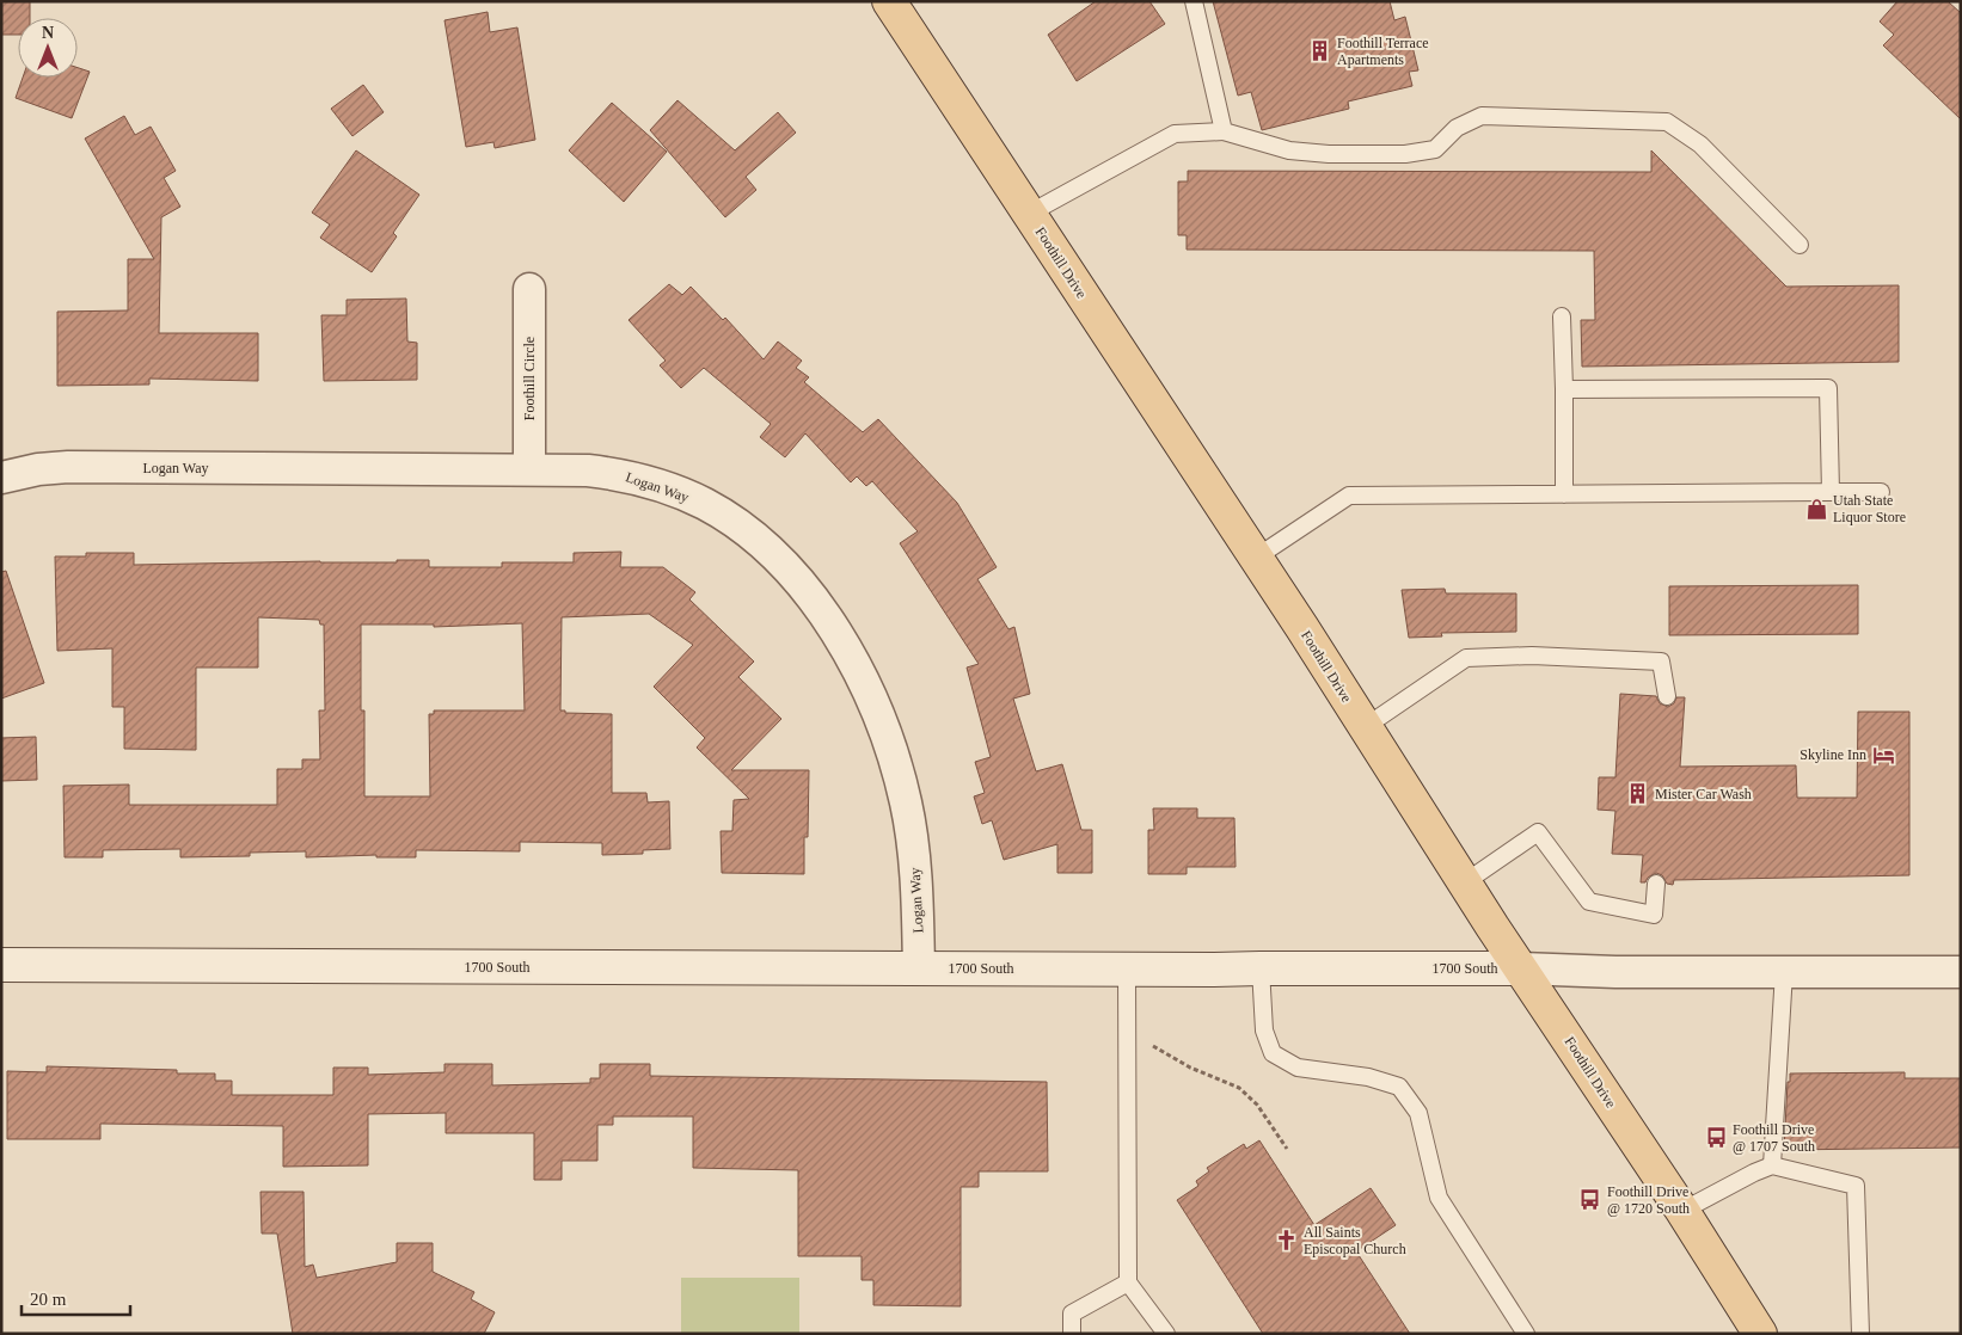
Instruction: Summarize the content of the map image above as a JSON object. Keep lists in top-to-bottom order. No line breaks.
{"streets":{"main road":["Foothill Drive"],"street":["Foothill Circle","Logan Way","1700 South"]},"crossings":[["Foothill Drive","1700 South"],["Foothill Circle","Logan Way"],["Logan Way","1700 South"]],"places":{"building":["Foothill Terrace Apartments","Mister Car Wash"],"shop":["Utah State Liquor Store"],"hotel":["Skyline Inn"],"bus stop":["Foothill Drive @ 1707 South","Foothill Drive @ 1720 South"],"church":["All Saints Episcopal Church"]},"scale_bar":"20 m","north":"top"}
